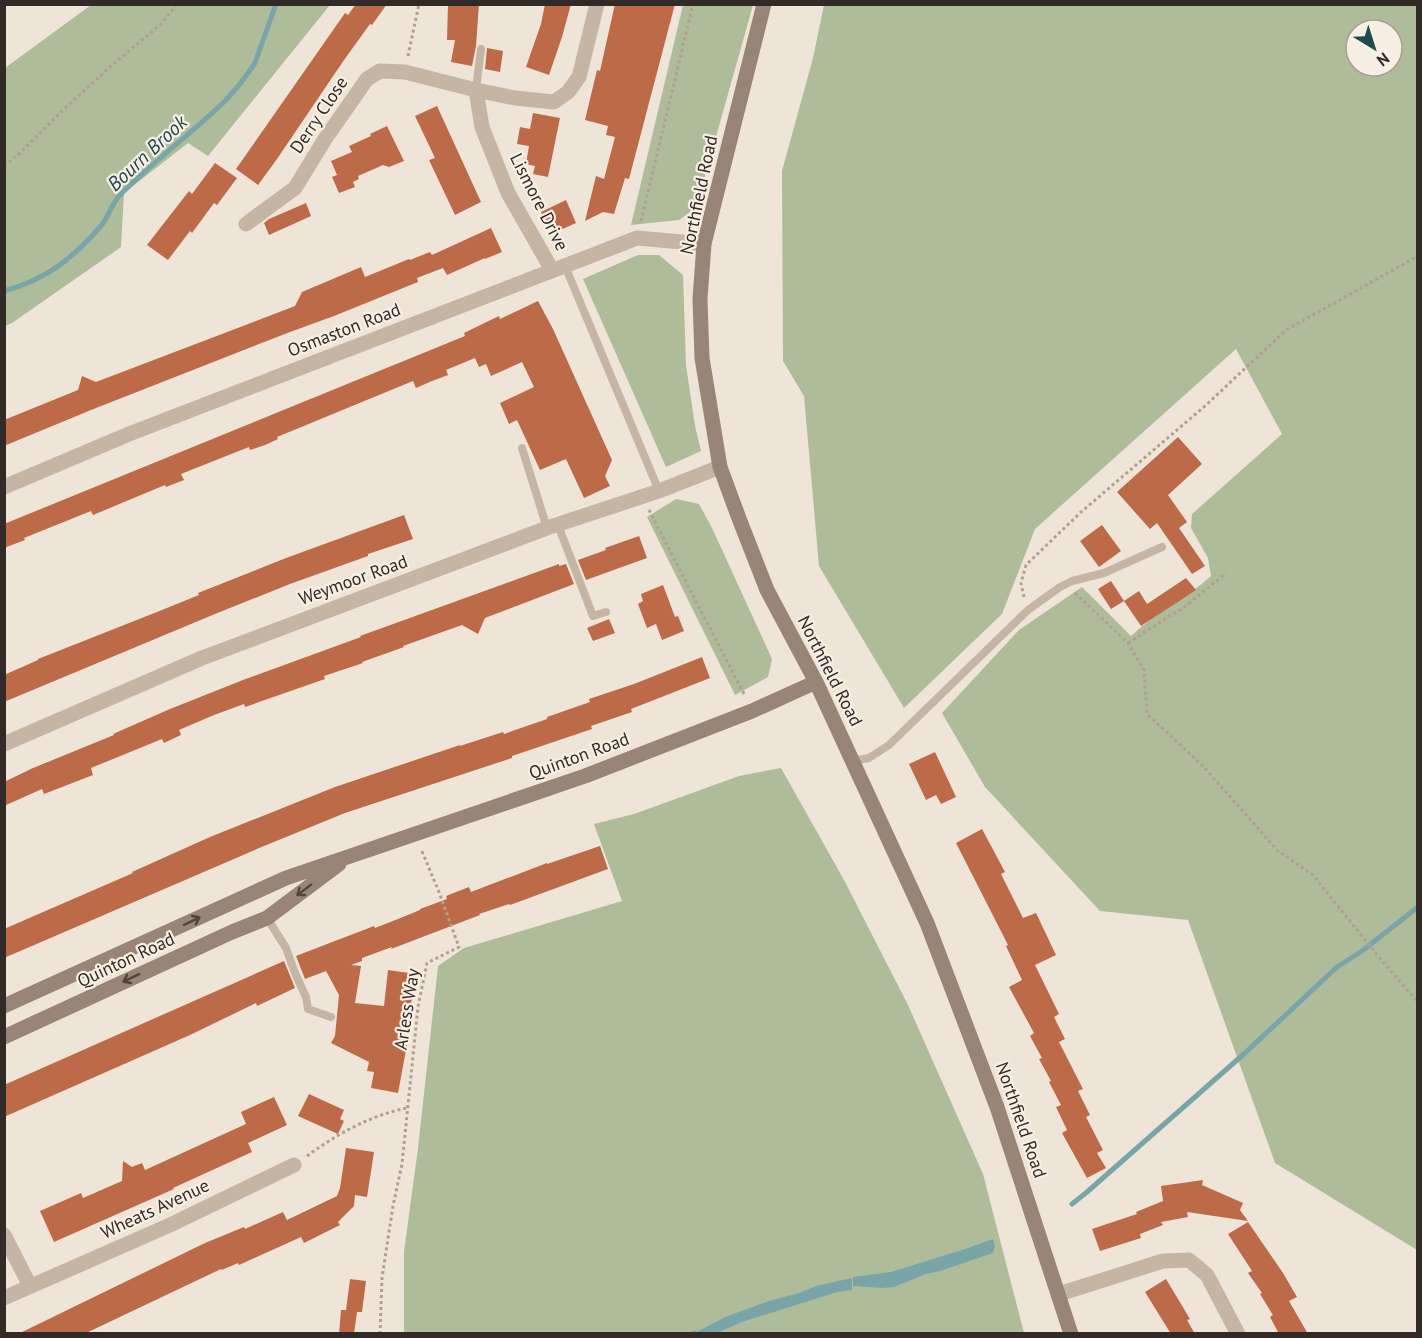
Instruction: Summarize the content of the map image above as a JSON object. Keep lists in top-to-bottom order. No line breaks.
{"streets":{"street":["Derry Close","Northfield Road","Lismore Drive","Osmaston Road","Weymoor Road","Quinton Road","Wheats Avenue"],"path":["Arless Way"]},"crossings":[["Derry Close","Lismore Drive"],["Northfield Road","Osmaston Road"],["Northfield Road","Weymoor Road"],["Northfield Road","Quinton Road"],["Lismore Drive","Osmaston Road"],["Quinton Road","Arless Way"]],"water":["Bourn Brook"],"north":"bottom right"}
